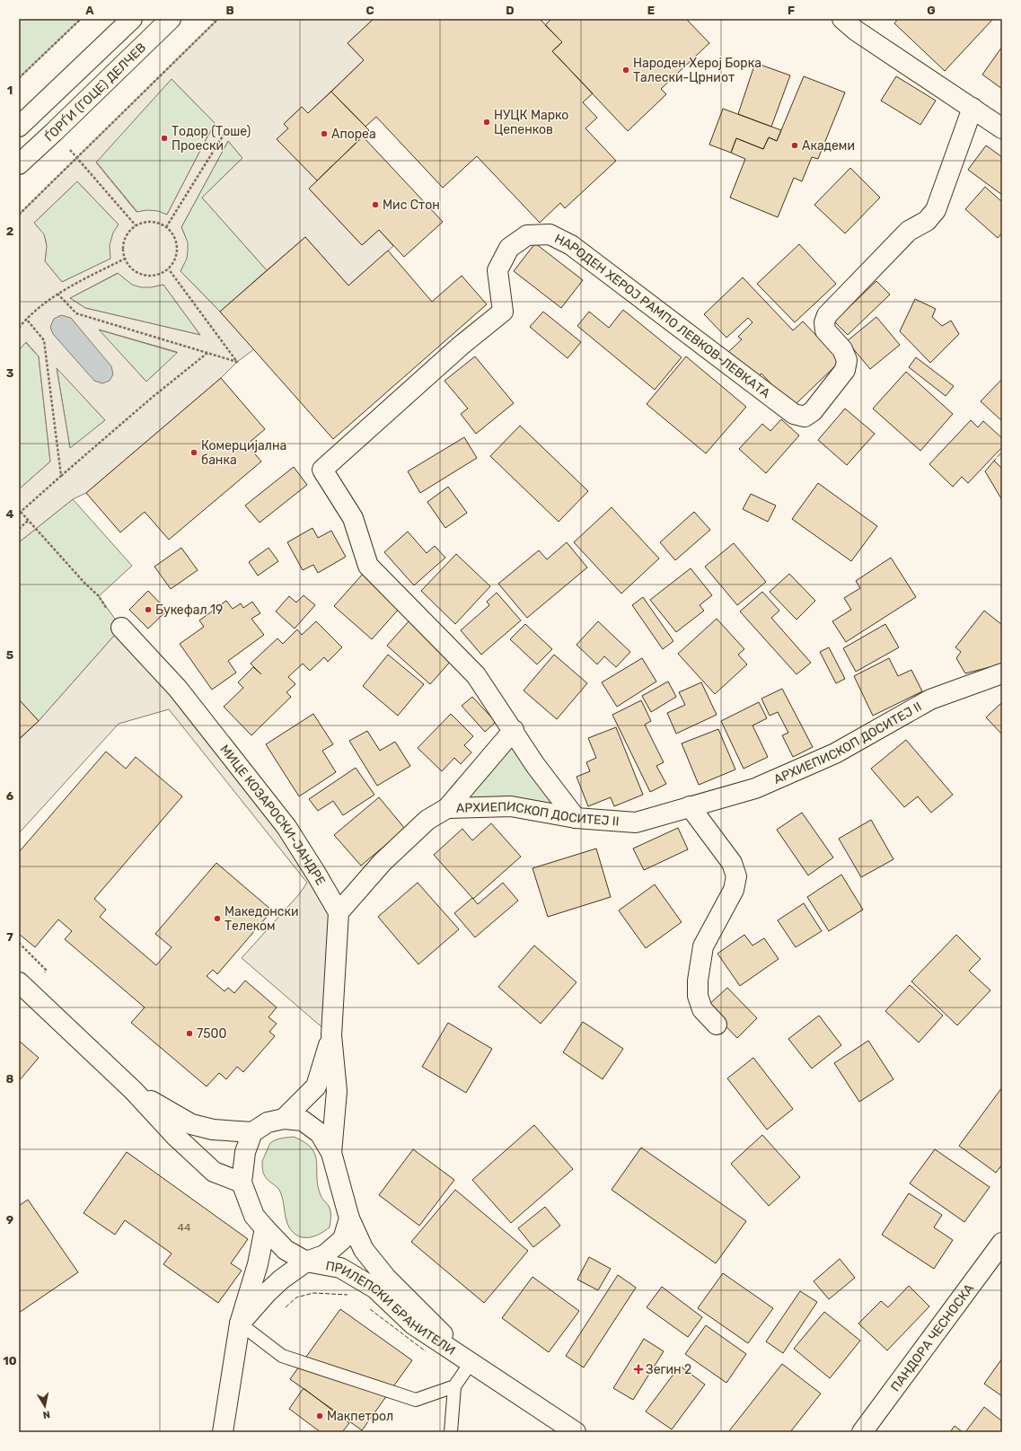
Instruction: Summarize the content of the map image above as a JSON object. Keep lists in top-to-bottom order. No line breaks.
{"streets":{"street":["ЃОРЃИ (ГОЦЕ) ДЕЛЧЕВ","НАРОДЕН ХЕРОЈ РАМПО ЛЕВКОВ-ЛЕВКАТА","АРХИЕПИСКОП ДОСИТЕЈ II","МИЦЕ КОЗАРОСКИ-ЈАНДРЕ","ПРИЛЕПСКИ БРАНИТЕЛИ","ПАНДОРА ЧЕСНОСКА"]},"crossings":[["НАРОДЕН ХЕРОЈ РАМПО ЛЕВКОВ-ЛЕВКАТА","АРХИЕПИСКОП ДОСИТЕЈ II"],["АРХИЕПИСКОП ДОСИТЕЈ II","МИЦЕ КОЗАРОСКИ-ЈАНДРЕ"]],"places":{"other":["Народен Херој Борка Талески-Црниот","НУЦК Марко Цепенков","Апореа","Тодор (Тоше) Проески","Академи","Мис Стон","Комерцијална банка","Букефал 19","Македонски Телеком","7500","Макпетрол"],"health":["Зегин 2"]},"house_numbers":["44"],"north":"bottom","grid":{"columns":["A","B","C","D","E","F","G"],"rows":["1","2","3","4","5","6","7","8","9","10"]}}
